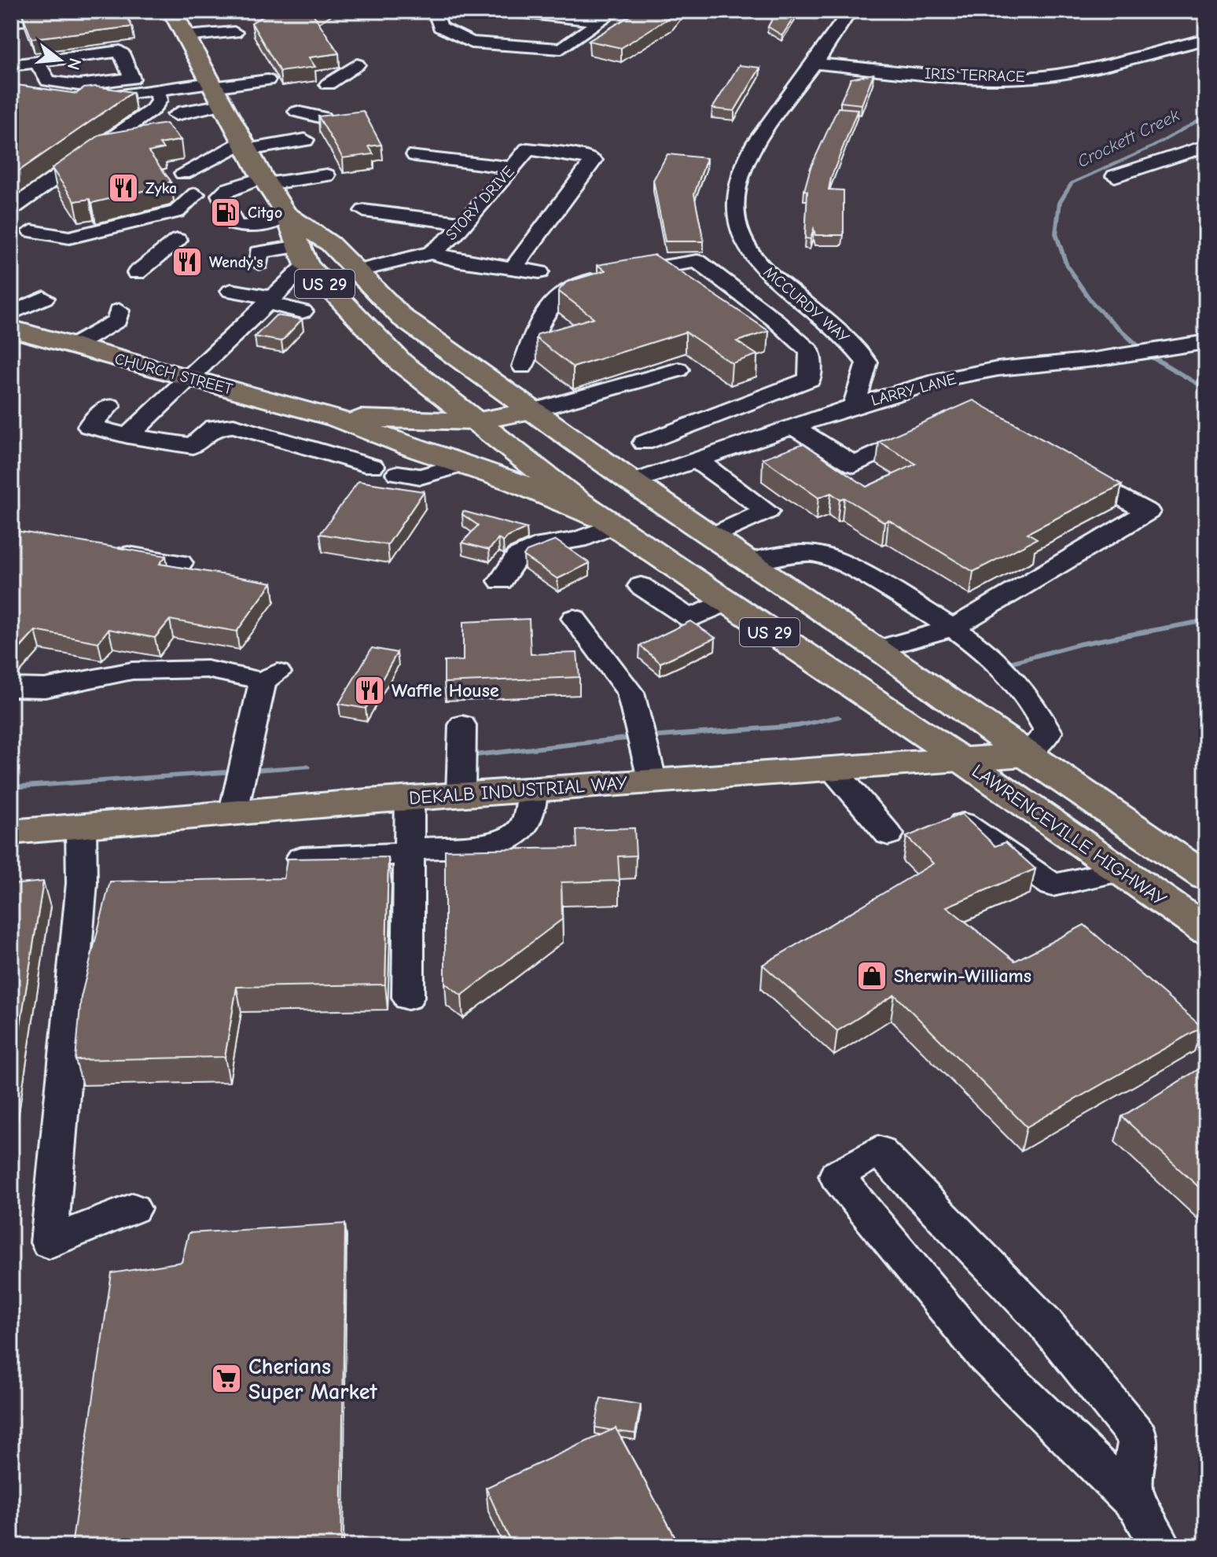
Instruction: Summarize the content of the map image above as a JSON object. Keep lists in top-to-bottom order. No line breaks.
{"streets":{"main road":["US 29","CHURCH STREET","DEKALB INDUSTRIAL WAY","LAWRENCEVILLE HIGHWAY"],"street":["IRIS TERRACE","STORY DRIVE","MCCURDY WAY","LARRY LANE"]},"crossings":[["IRIS TERRACE","MCCURDY WAY"],["STORY DRIVE","US 29"],["US 29","CHURCH STREET"],["US 29","LARRY LANE"],["US 29","DEKALB INDUSTRIAL WAY"],["US 29","LAWRENCEVILLE HIGHWAY"],["MCCURDY WAY","LARRY LANE"],["DEKALB INDUSTRIAL WAY","LAWRENCEVILLE HIGHWAY"]],"water":["Crockett Creek"],"places":{"restaurant":["Zyka","Wendy's","Waffle House"],"fuel station":["Citgo"],"shop":["Sherwin-Williams"],"supermarket":["Cherians Super Market"]},"north":"right"}
